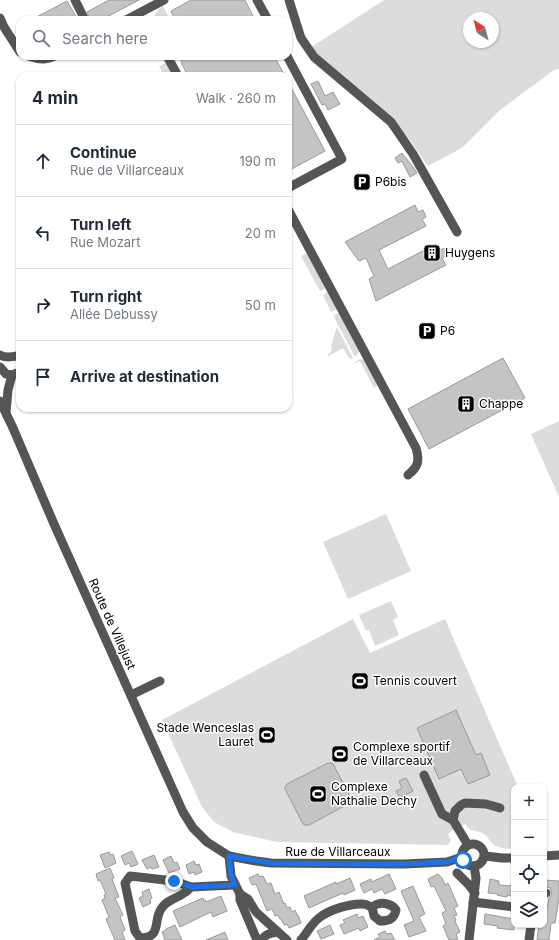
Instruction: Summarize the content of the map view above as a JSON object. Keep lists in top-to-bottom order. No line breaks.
{"streets":{"street":["Route de Villejust","Rue de Villarceaux"]},"crossings":[["Route de Villejust","Rue de Villarceaux"]],"places":{"parking":["P6bis","P6"],"building":["Huygens","Chappe"],"sports":["Tennis couvert","Stade Wenceslas Lauret","Complexe sportif de Villarceaux","Complexe Nathalie Dechy"]},"north":"top left","page":{"search":"Search here","heading":["4 min","Walk · 260 m"],"list":[["Continue","Rue de Villarceaux","190 m"],["Turn left","Rue Mozart","20 m"],["Turn right","Allée Debussy","50 m"],"Arrive at destination"],"map_buttons":["+","−"]}}
